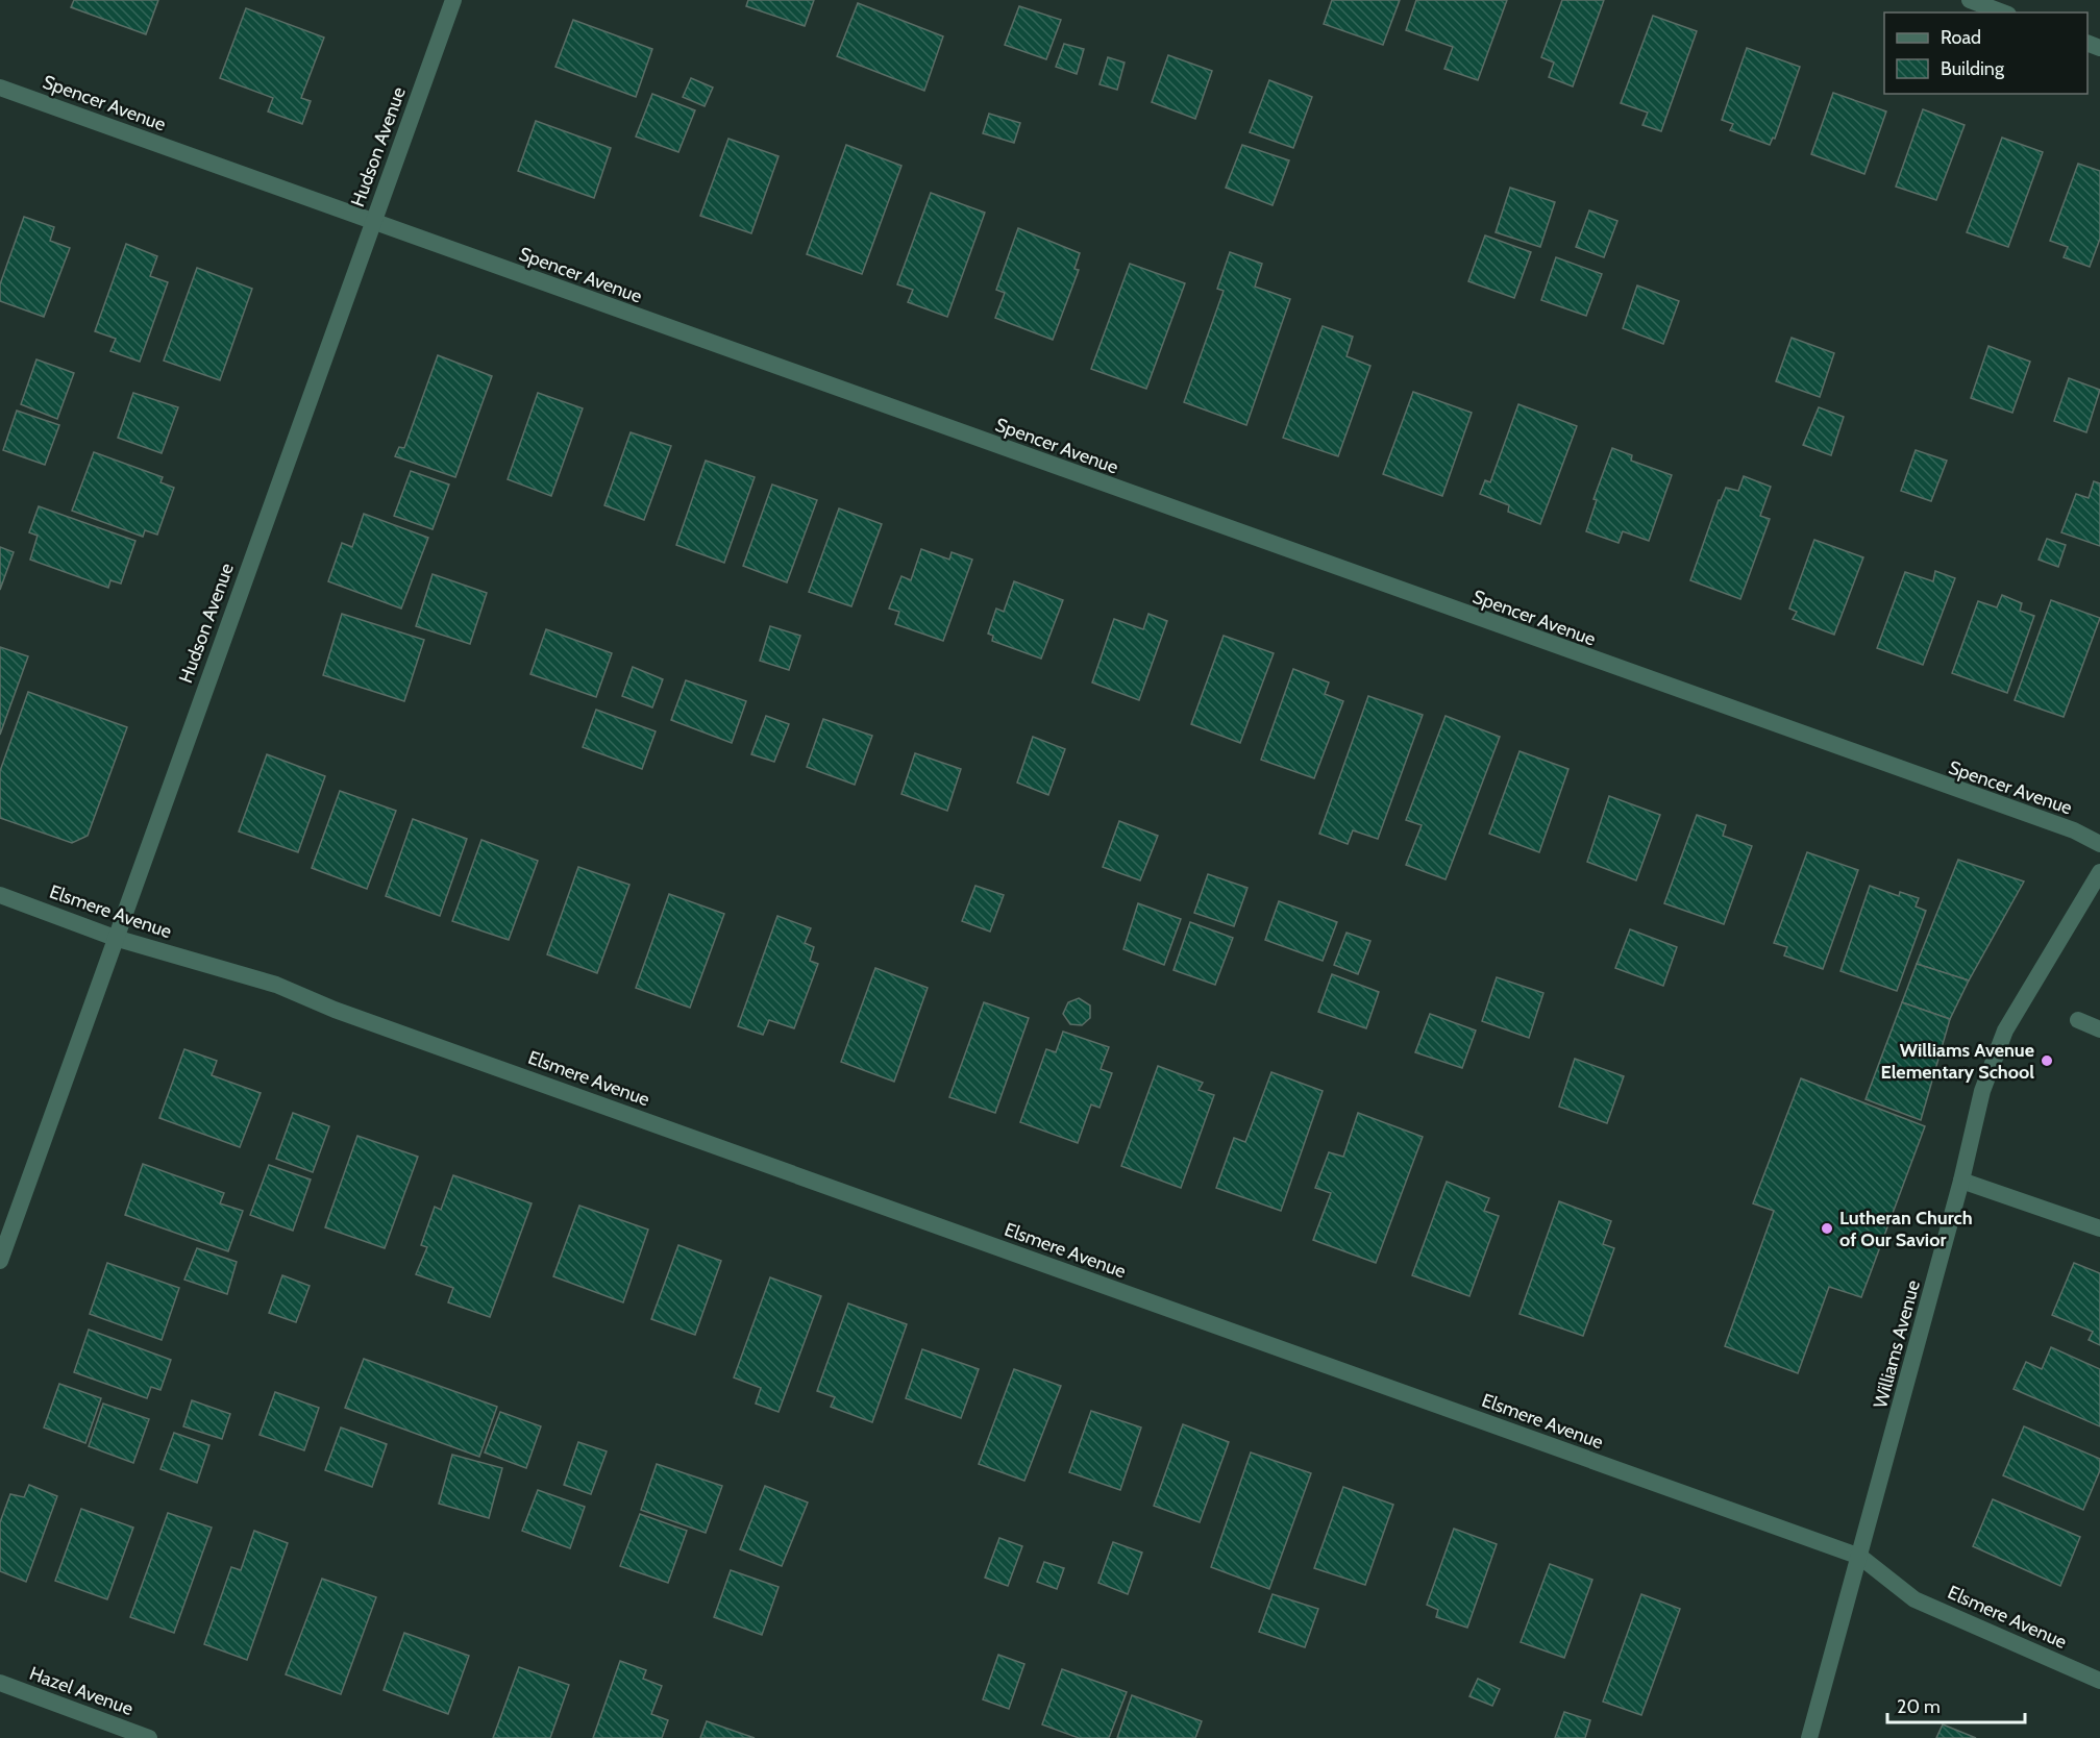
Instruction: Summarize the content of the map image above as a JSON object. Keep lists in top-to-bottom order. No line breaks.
{"streets":{"street":["Spencer Avenue","Hudson Avenue","Elsmere Avenue","Williams Avenue","Hazel Avenue"]},"crossings":[["Spencer Avenue","Hudson Avenue"],["Hudson Avenue","Elsmere Avenue"],["Elsmere Avenue","Williams Avenue"]],"places":["Williams Avenue Elementary School","Lutheran Church of Our Savior"],"legend":["Road","Building"],"scale_bar":"20 m"}
